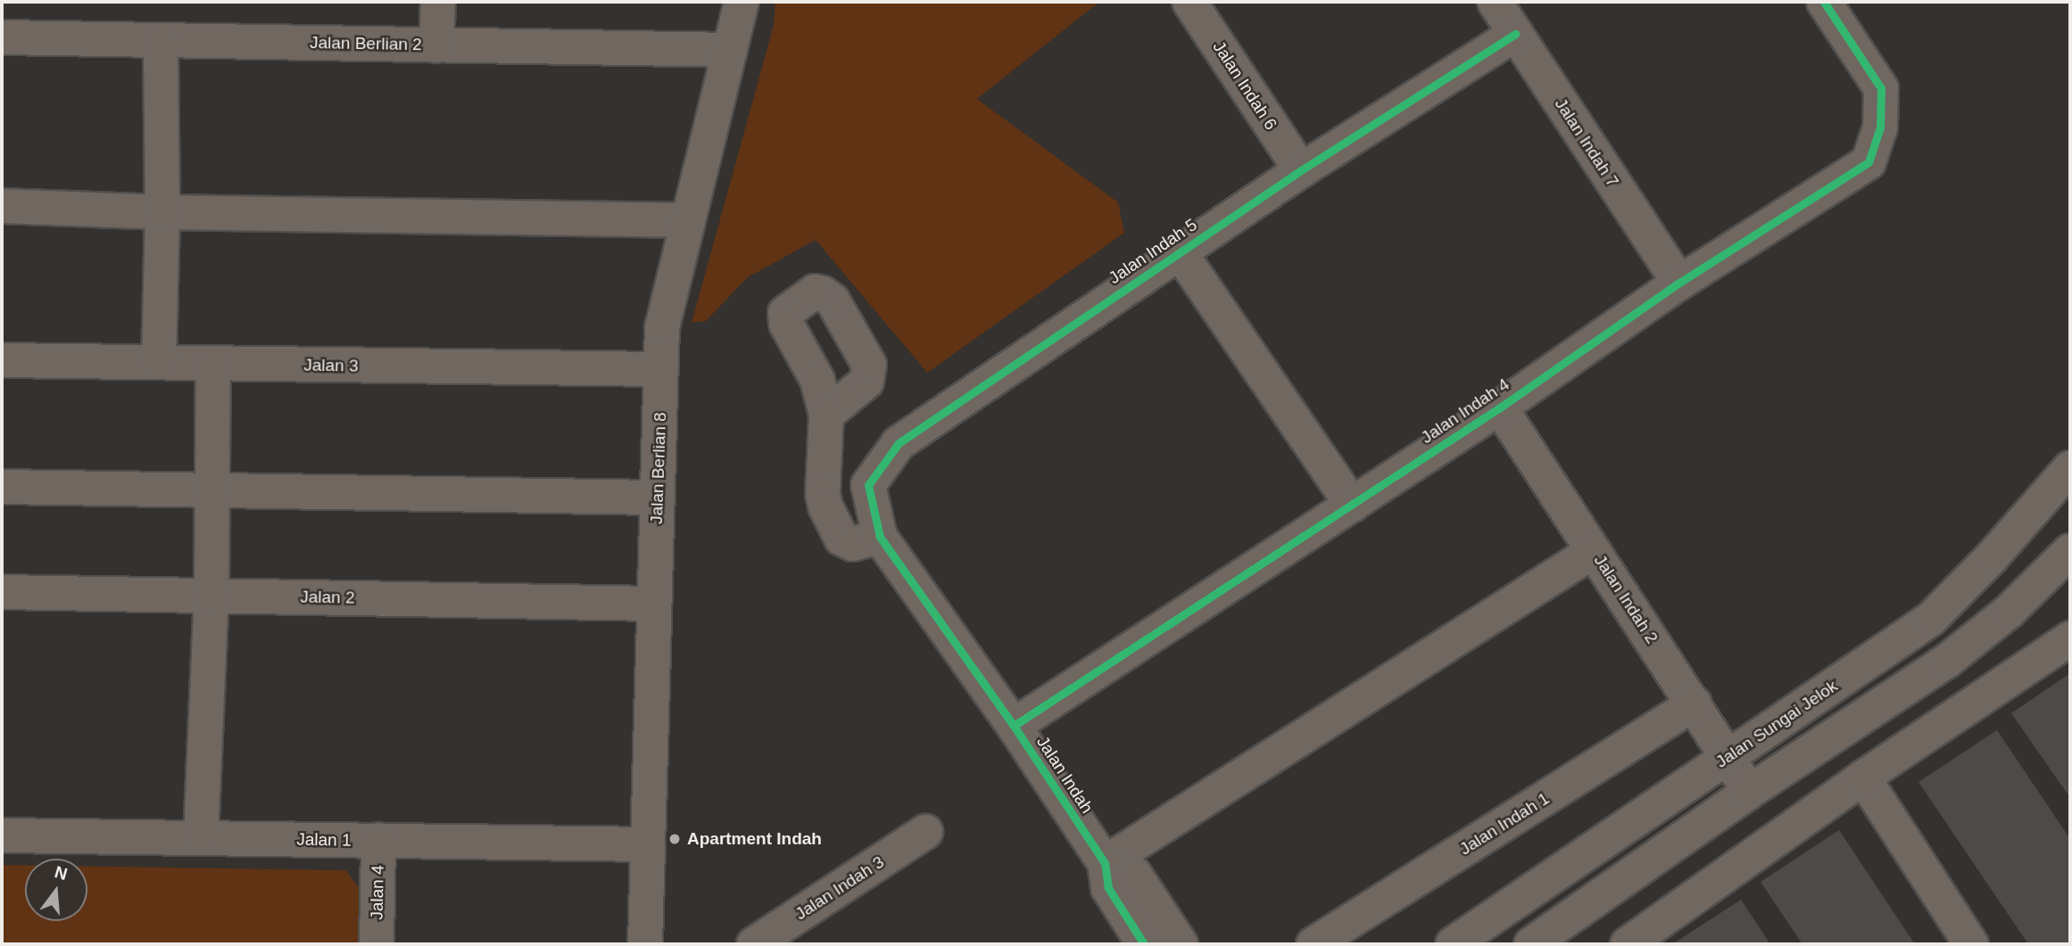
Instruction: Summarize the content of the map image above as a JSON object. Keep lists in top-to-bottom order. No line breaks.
{"streets":{"street":["Jalan Berlian 2","Jalan Indah 6","Jalan Indah 7","Jalan Indah 5","Jalan 3","Jalan Indah 4","Jalan Berlian 8","Jalan 2","Jalan Indah 2","Jalan Sungai Jelok","Jalan Indah","Jalan Indah 1","Jalan 1","Jalan Indah 3","Jalan 4"]},"crossings":[["Jalan Berlian 2","Jalan Berlian 8"],["Jalan Indah 6","Jalan Indah 5"],["Jalan Indah 7","Jalan Indah 5"],["Jalan Indah 7","Jalan Indah 4"],["Jalan Indah 5","Jalan Indah"],["Jalan 3","Jalan Berlian 8"],["Jalan Indah 4","Jalan Indah 2"],["Jalan Indah 4","Jalan Indah"],["Jalan Berlian 8","Jalan 2"],["Jalan Berlian 8","Jalan 1"],["Jalan Indah 2","Jalan Sungai Jelok"],["Jalan Indah 2","Jalan Indah 1"],["Jalan 1","Jalan 4"]],"places":["Apartment Indah"],"north":"top"}
